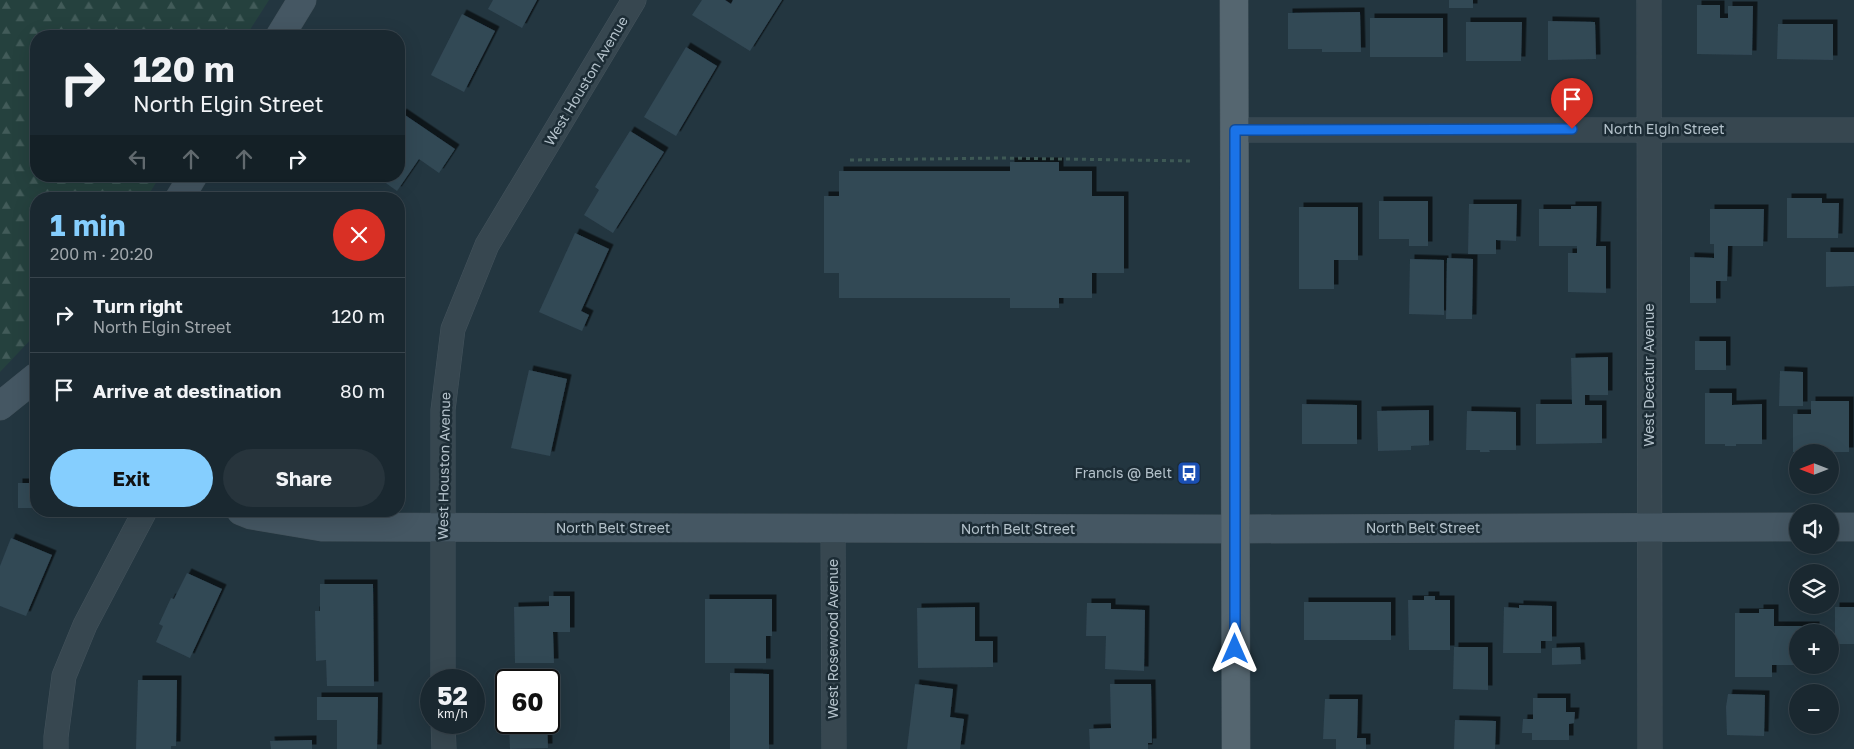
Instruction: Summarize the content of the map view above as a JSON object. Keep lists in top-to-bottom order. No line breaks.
{"streets":{"street":["West Houston Avenue","North Elgin Street","West Decatur Avenue","North Belt Street","West Rosewood Avenue"]},"crossings":[["West Houston Avenue","North Belt Street"],["North Elgin Street","West Decatur Avenue"],["West Decatur Avenue","North Belt Street"],["North Belt Street","West Rosewood Avenue"]],"places":{"bus stop":["Francis @ Belt"]},"north":"left","page":{"turn":["120 m","North Elgin Street"],"heading":["1 min","200 m · 20:20"],"list":[{"name":"Turn right","note":"North Elgin Street","value":"120 m"},{"name":"Arrive at destination","value":"80 m"}],"buttons":["Exit","Share"],"map_buttons":["+","−"],"speed":"52 km/h","limit":"60"}}
